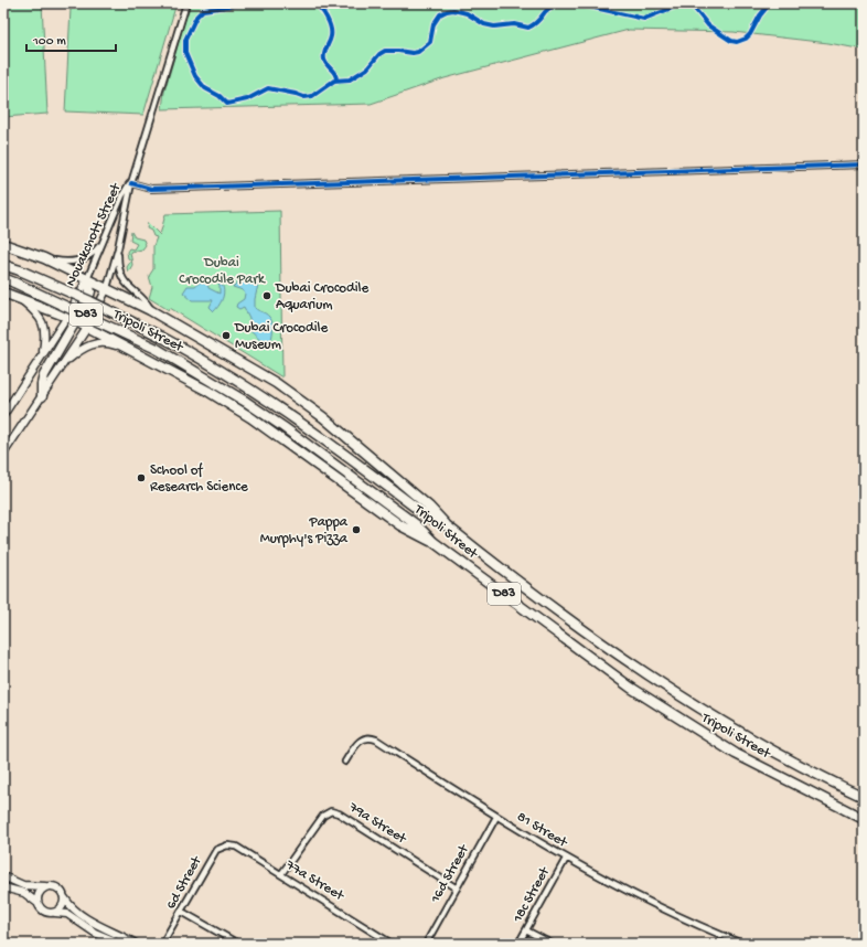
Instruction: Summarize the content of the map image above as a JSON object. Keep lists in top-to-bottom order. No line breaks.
{"streets":{"highway":["D83","Tripoli Street"],"street":["Nouakchott Street","79a Street","81 Street","16d Street","77a Street","6d Street","18c Street"]},"crossings":[["79a Street","16d Street"],["79a Street","77a Street"],["81 Street","16d Street"],["81 Street","18c Street"],["77a Street","6d Street"]],"parks":["Dubai Crocodile Park"],"places":["Dubai Crocodile Aquarium","Dubai Crocodile Museum","School of Research Science","Pappa Murphy's Pizza"],"scale_bar":"100 m"}
